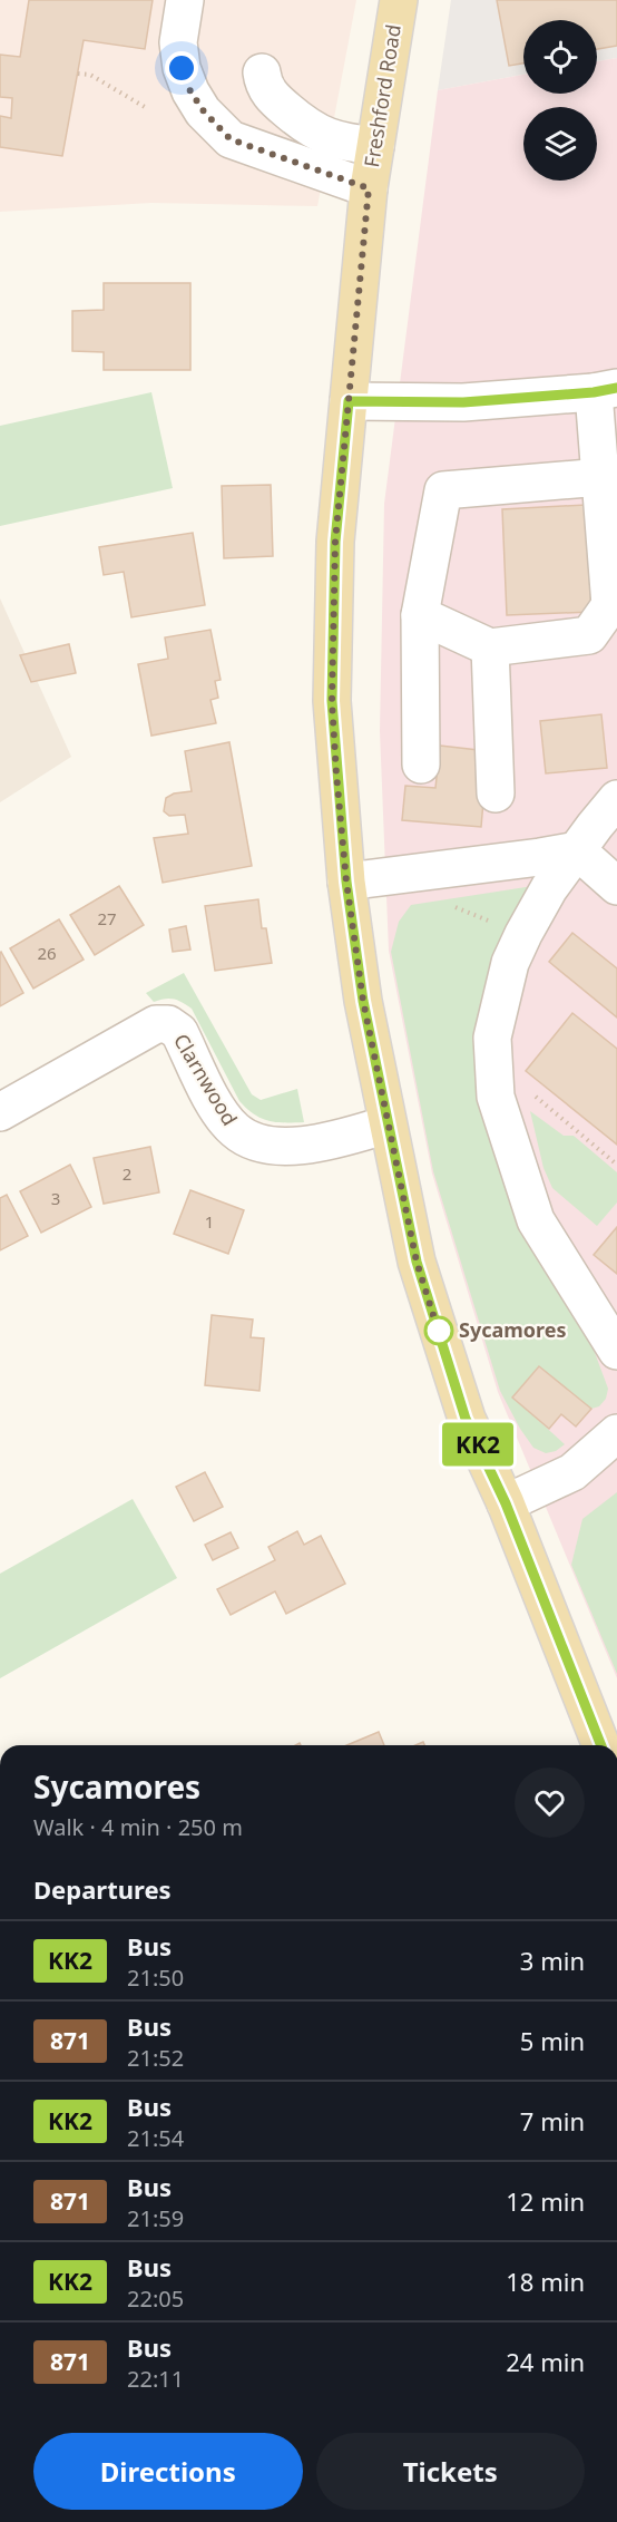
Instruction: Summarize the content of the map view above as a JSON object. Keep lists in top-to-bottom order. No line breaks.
{"streets":{"main road":["Freshford Road"],"street":["Clarnwood"]},"crossings":[["Freshford Road","Clarnwood"]],"places":["Sycamores"],"lines":["bus line KK2"],"house_numbers":["27","26","2","3","1"],"page":{"on_map":"KK2","heading":[["Sycamores","Walk · 4 min · 250 m"],"Departures"],"list":[{"mark":"KK2","name":"Bus","note":"21:50","value":"3 min"},{"mark":"871","name":"Bus","note":"21:52","value":"5 min"},{"mark":"KK2","name":"Bus","note":"21:54","value":"7 min"},{"mark":"871","name":"Bus","note":"21:59","value":"12 min"},{"mark":"KK2","name":"Bus","note":"22:05","value":"18 min"},{"mark":"871","name":"Bus","note":"22:11","value":"24 min"}],"buttons":["Directions","Tickets"]}}
